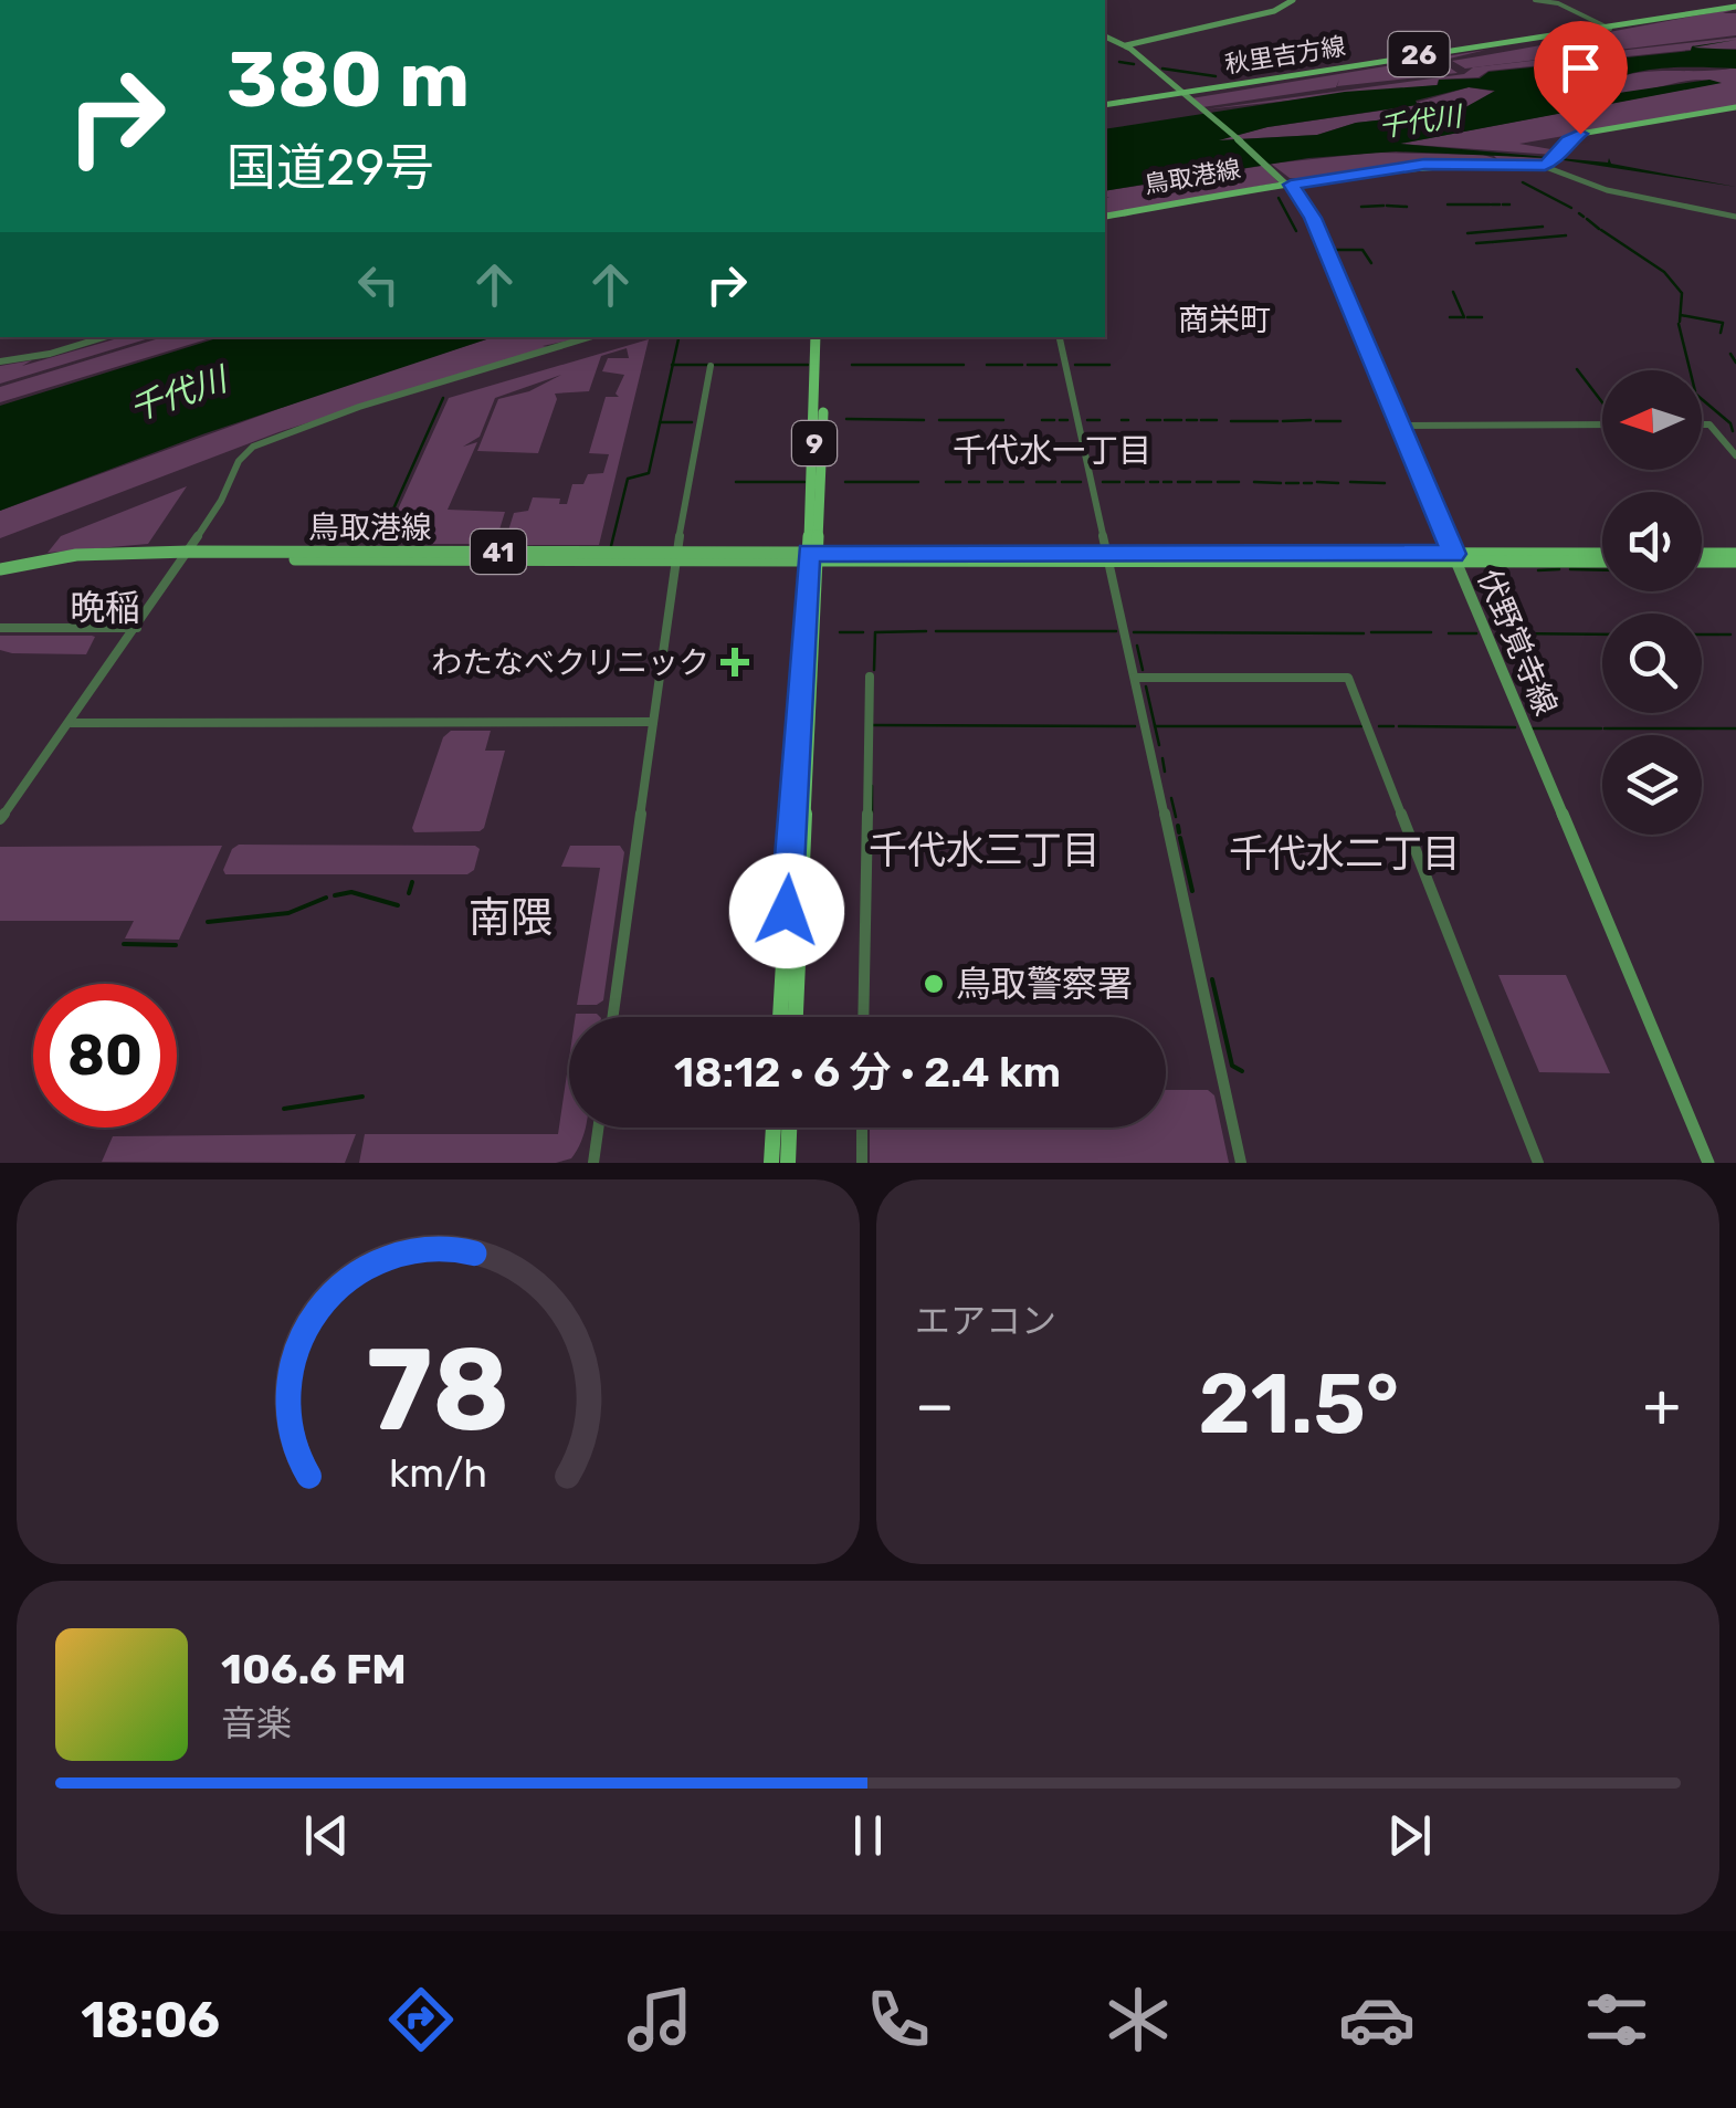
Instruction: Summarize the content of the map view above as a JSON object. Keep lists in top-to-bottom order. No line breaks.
{"streets":{"highway":["9"],"main road":["26","秋里吉方線","鳥取港線","41","伏野覚寺線"]},"crossings":[["鳥取港線","9"],["鳥取港線","伏野覚寺線"]],"districts":["商栄町","千代水一丁目","晩稲","千代水三丁目","千代水二丁目","南隈"],"water":["千代川"],"places":{"health":["わたなべクリニック"],"other":["鳥取警察署"]},"north":"left","page":{"turn":["380 m","国道29号"],"limit":"80","trip":"18:12 · 6 分 · 2.4 km","tile":"エアコン","heat":["−","21.5°","+"],"song":["106.6 FM","音楽"],"tabs":"18:06","gauge":["78","km/h"]}}
